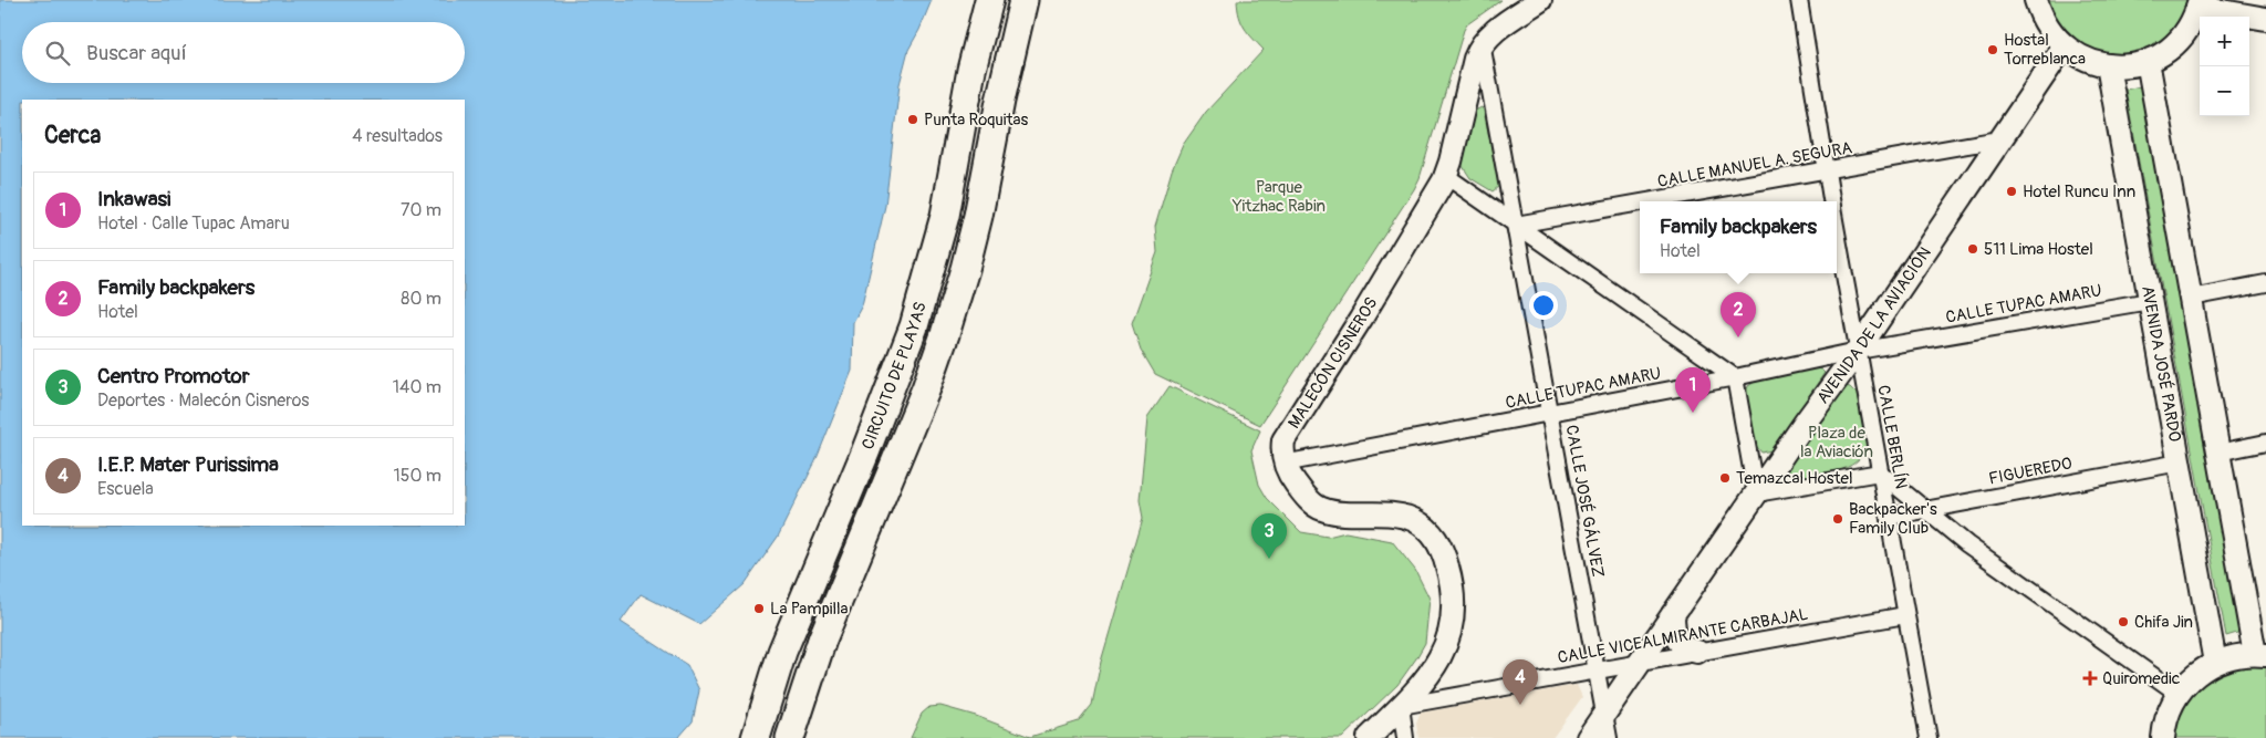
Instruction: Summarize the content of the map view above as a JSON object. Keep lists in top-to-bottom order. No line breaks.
{"streets":{"highway":["CIRCUITO DE PLAYAS"],"main road":["AVENIDA DE LA AVIACIÓN","MALECÓN CISNEROS","AVENIDA JOSÉ PARDO"],"street":["CALLE MANUEL A. SEGURA","CALLE TUPAC AMARU","CALLE BERLÍN","FIGUEREDO","CALLE JOSÉ GÁLVEZ","CALLE VICEALMIRANTE CARBAJAL"]},"crossings":[["CALLE MANUEL A. SEGURA","AVENIDA DE LA AVIACIÓN"],["CALLE MANUEL A. SEGURA","CALLE BERLÍN"],["CALLE MANUEL A. SEGURA","CALLE JOSÉ GÁLVEZ"],["CALLE TUPAC AMARU","AVENIDA DE LA AVIACIÓN"],["CALLE TUPAC AMARU","MALECÓN CISNEROS"],["CALLE TUPAC AMARU","AVENIDA JOSÉ PARDO"],["CALLE TUPAC AMARU","CALLE BERLÍN"],["CALLE TUPAC AMARU","CALLE JOSÉ GÁLVEZ"],["AVENIDA DE LA AVIACIÓN","CALLE BERLÍN"],["AVENIDA DE LA AVIACIÓN","CALLE JOSÉ GÁLVEZ"],["AVENIDA DE LA AVIACIÓN","CALLE VICEALMIRANTE CARBAJAL"],["MALECÓN CISNEROS","CALLE JOSÉ GÁLVEZ"],["AVENIDA JOSÉ PARDO","FIGUEREDO"],["CALLE BERLÍN","FIGUEREDO"],["CALLE BERLÍN","CALLE VICEALMIRANTE CARBAJAL"],["CALLE JOSÉ GÁLVEZ","CALLE VICEALMIRANTE CARBAJAL"]],"parks":["Parque Yitzhac Rabin","Plaza de la Aviación"],"places":{"other":["Hostal Torreblanca","Punta Roquitas","Hotel Runcu Inn","511 Lima Hostel","Temazcal Hostel","Backpacker's Family Club","La Pampilla","Chifa Jin"],"health":["Quiromedic"]},"page":{"map_buttons":["+","−"],"search":"Buscar aquí","heading":["Cerca","4 resultados"],"list":[{"mark":"1","name":"Inkawasi","note":"Hotel · Calle Tupac Amaru","value":"70 m"},{"mark":"2","name":"Family backpakers","note":"Hotel","value":"80 m"},{"mark":"3","name":"Centro Promotor","note":"Deportes · Malecón Cisneros","value":"140 m"},{"mark":"4","name":"I.E.P. Mater Purissima","note":"Escuela","value":"150 m"}],"popup":["Family backpakers","Hotel"],"pins":["2","1","3","4"]}}
